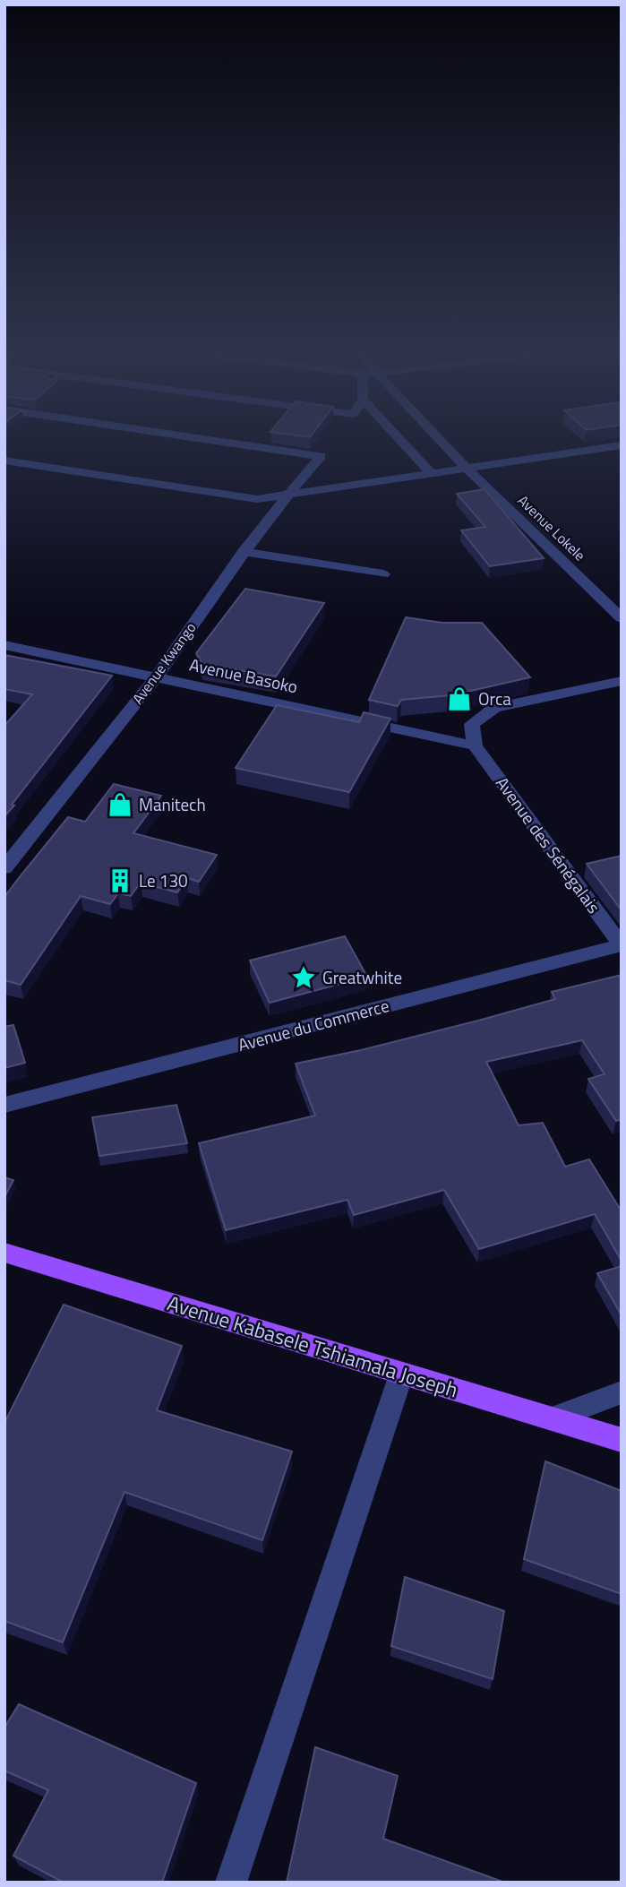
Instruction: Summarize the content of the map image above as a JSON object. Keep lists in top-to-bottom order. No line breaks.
{"streets":{"main road":["Avenue Kabasele Tshiamala Joseph"],"street":["Avenue Lokele","Avenue Kwango","Avenue Basoko","Avenue des Sénégalais","Avenue du Commerce"]},"crossings":[["Avenue Kwango","Avenue Basoko"],["Avenue Basoko","Avenue des Sénégalais"],["Avenue des Sénégalais","Avenue du Commerce"]],"places":{"shop":["Orca","Manitech"],"building":["Le 130"],"place":["Greatwhite"]}}
